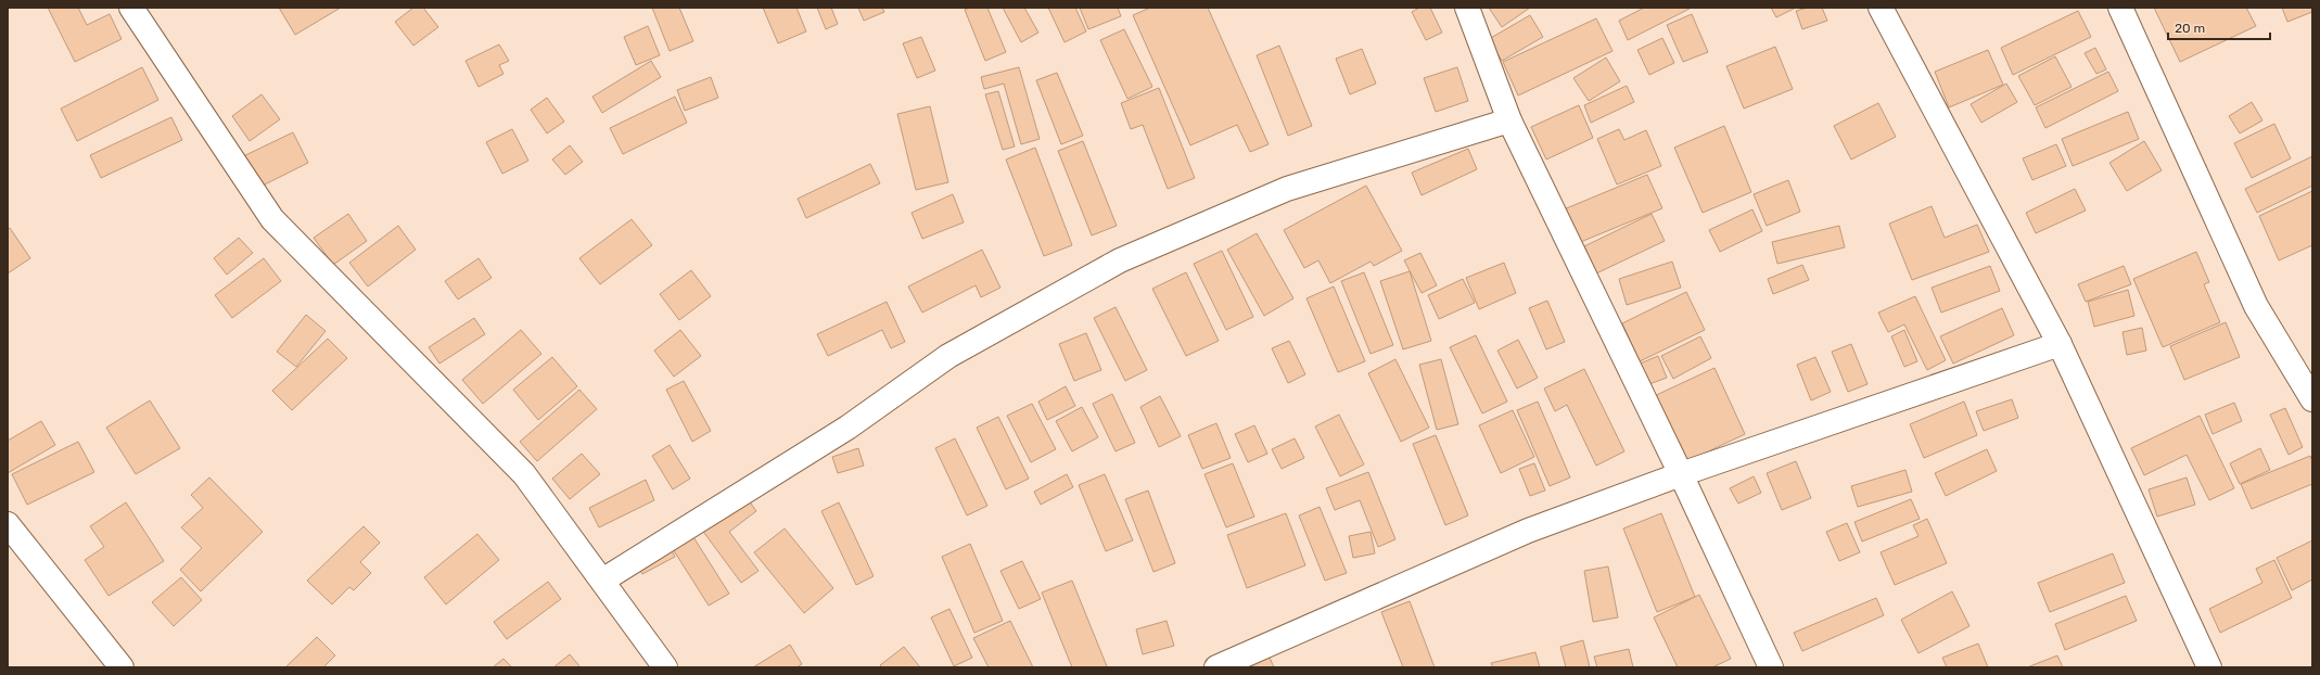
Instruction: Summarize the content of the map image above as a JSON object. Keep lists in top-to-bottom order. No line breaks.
{"scale_bar":"20 m"}
